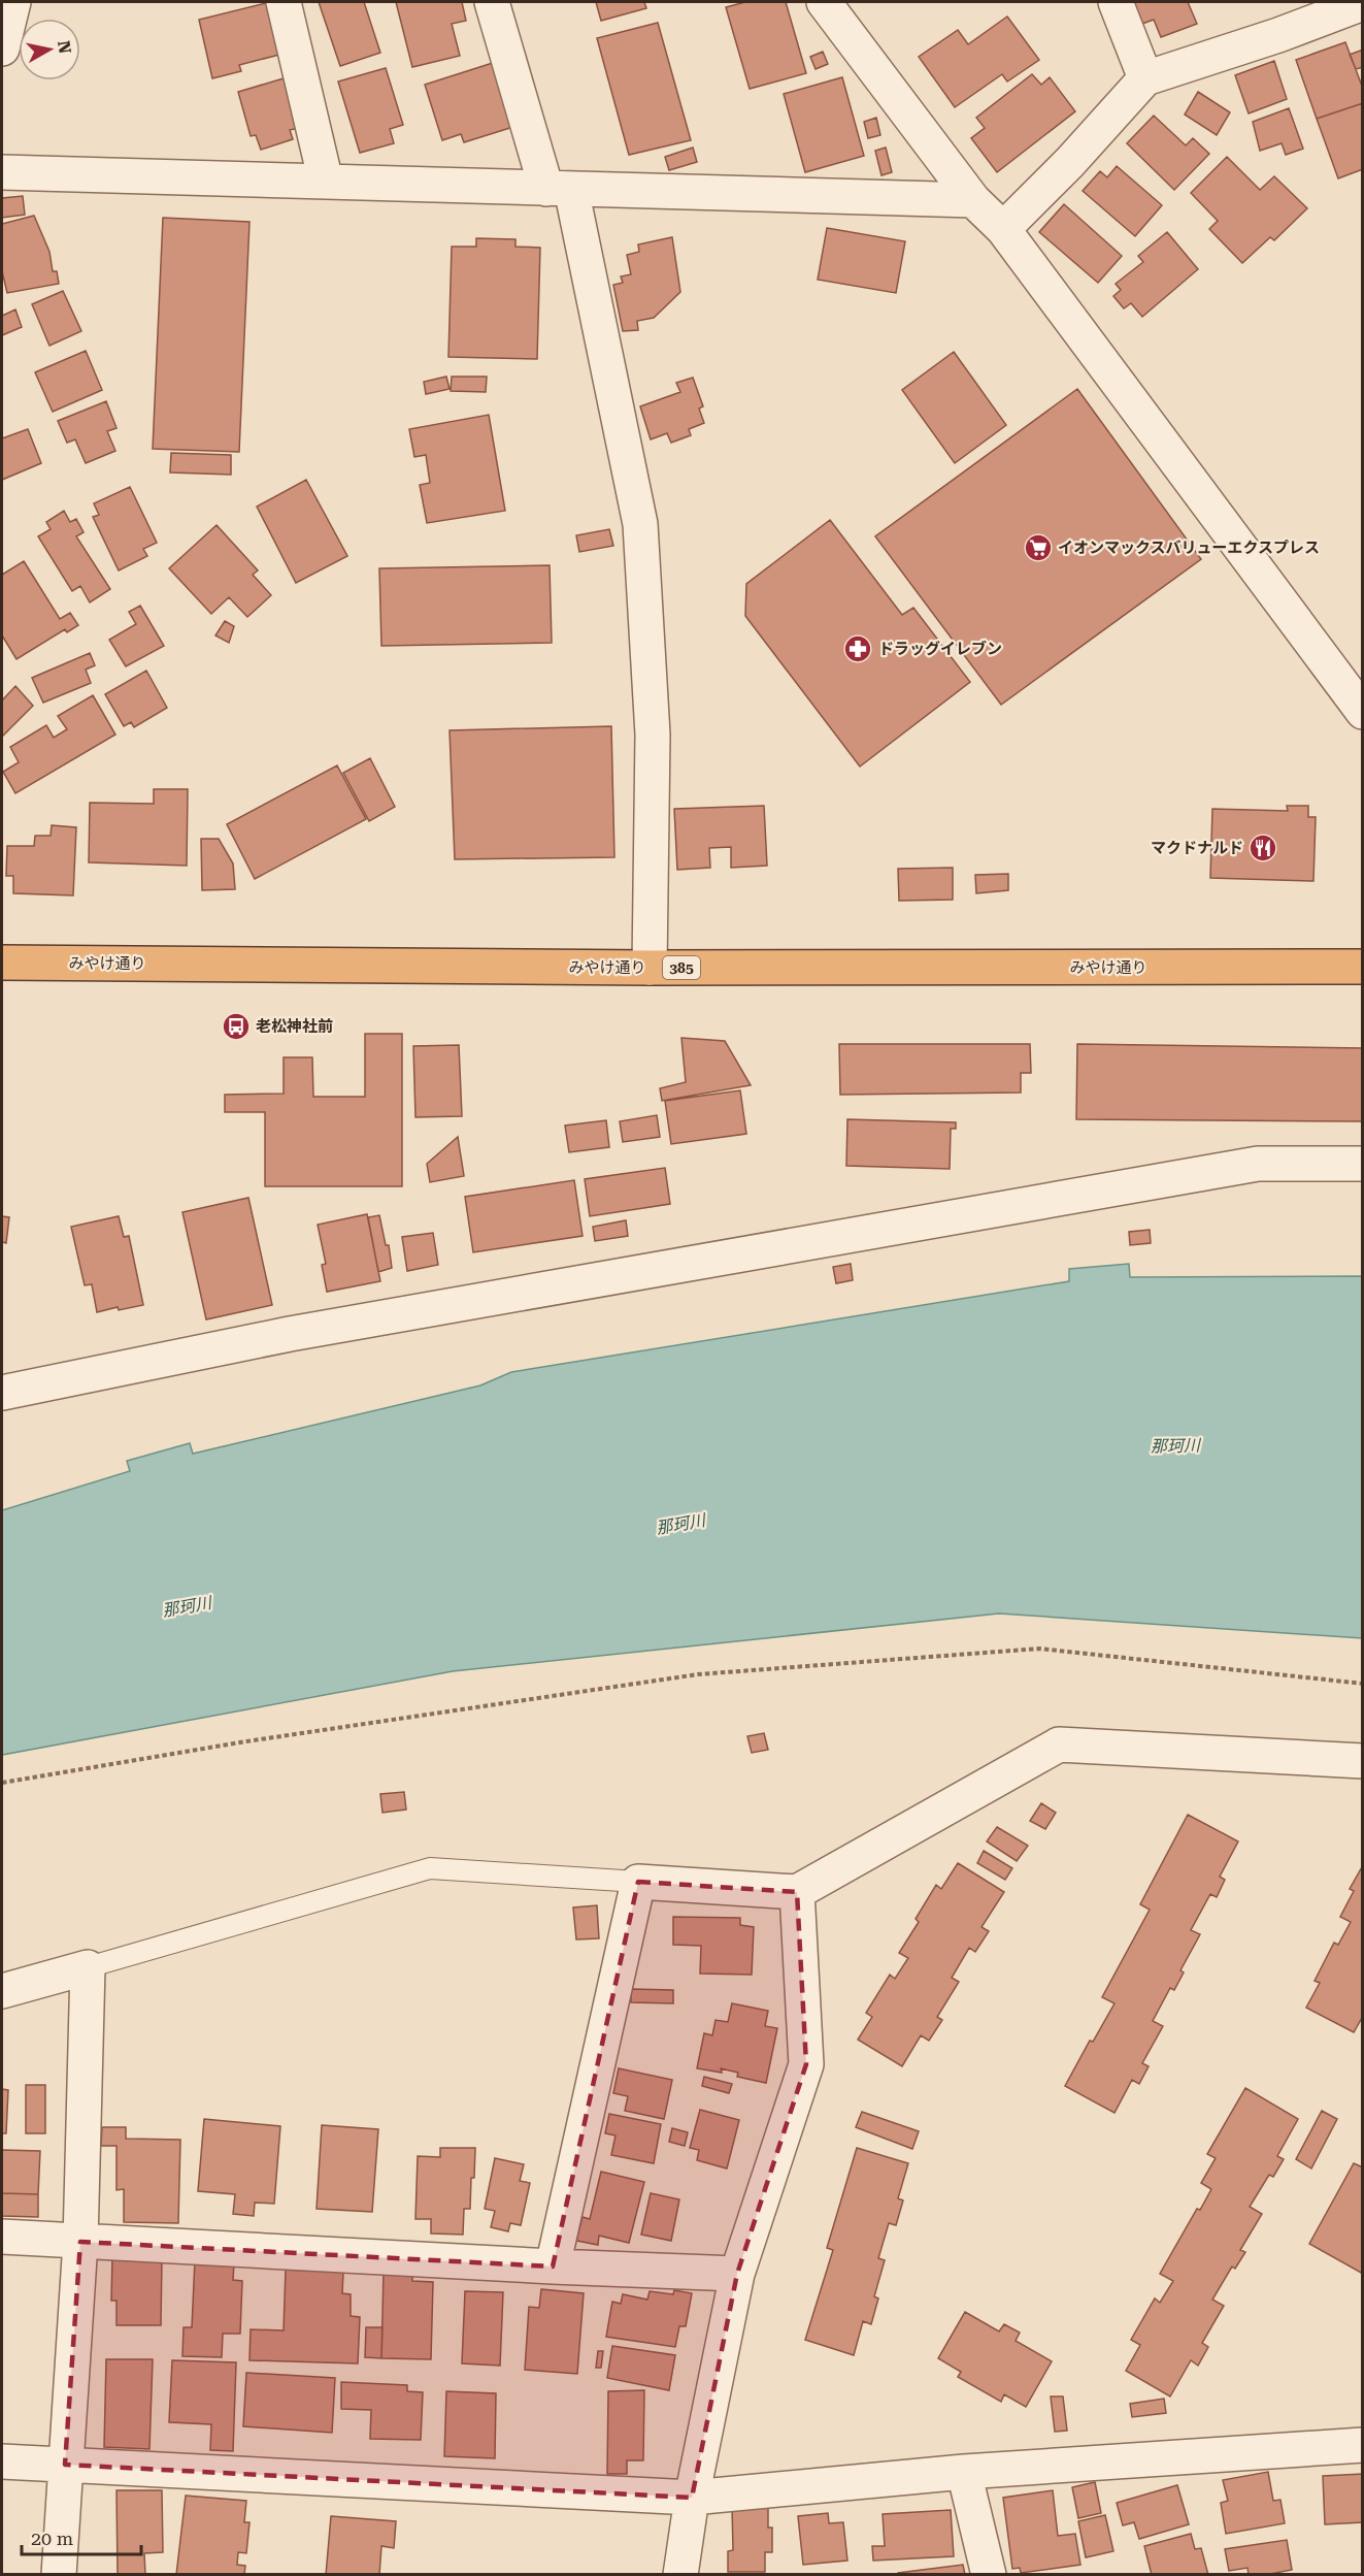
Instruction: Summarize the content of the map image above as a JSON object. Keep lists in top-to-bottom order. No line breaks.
{"streets":{"highway":["みやけ通り","385"]},"water":["那珂川"],"places":{"supermarket":["イオンマックスバリューエクスプレス"],"pharmacy":["ドラッグイレブン"],"restaurant":["マクドナルド"],"bus stop":["老松神社前"]},"scale_bar":"20 m","north":"right"}
